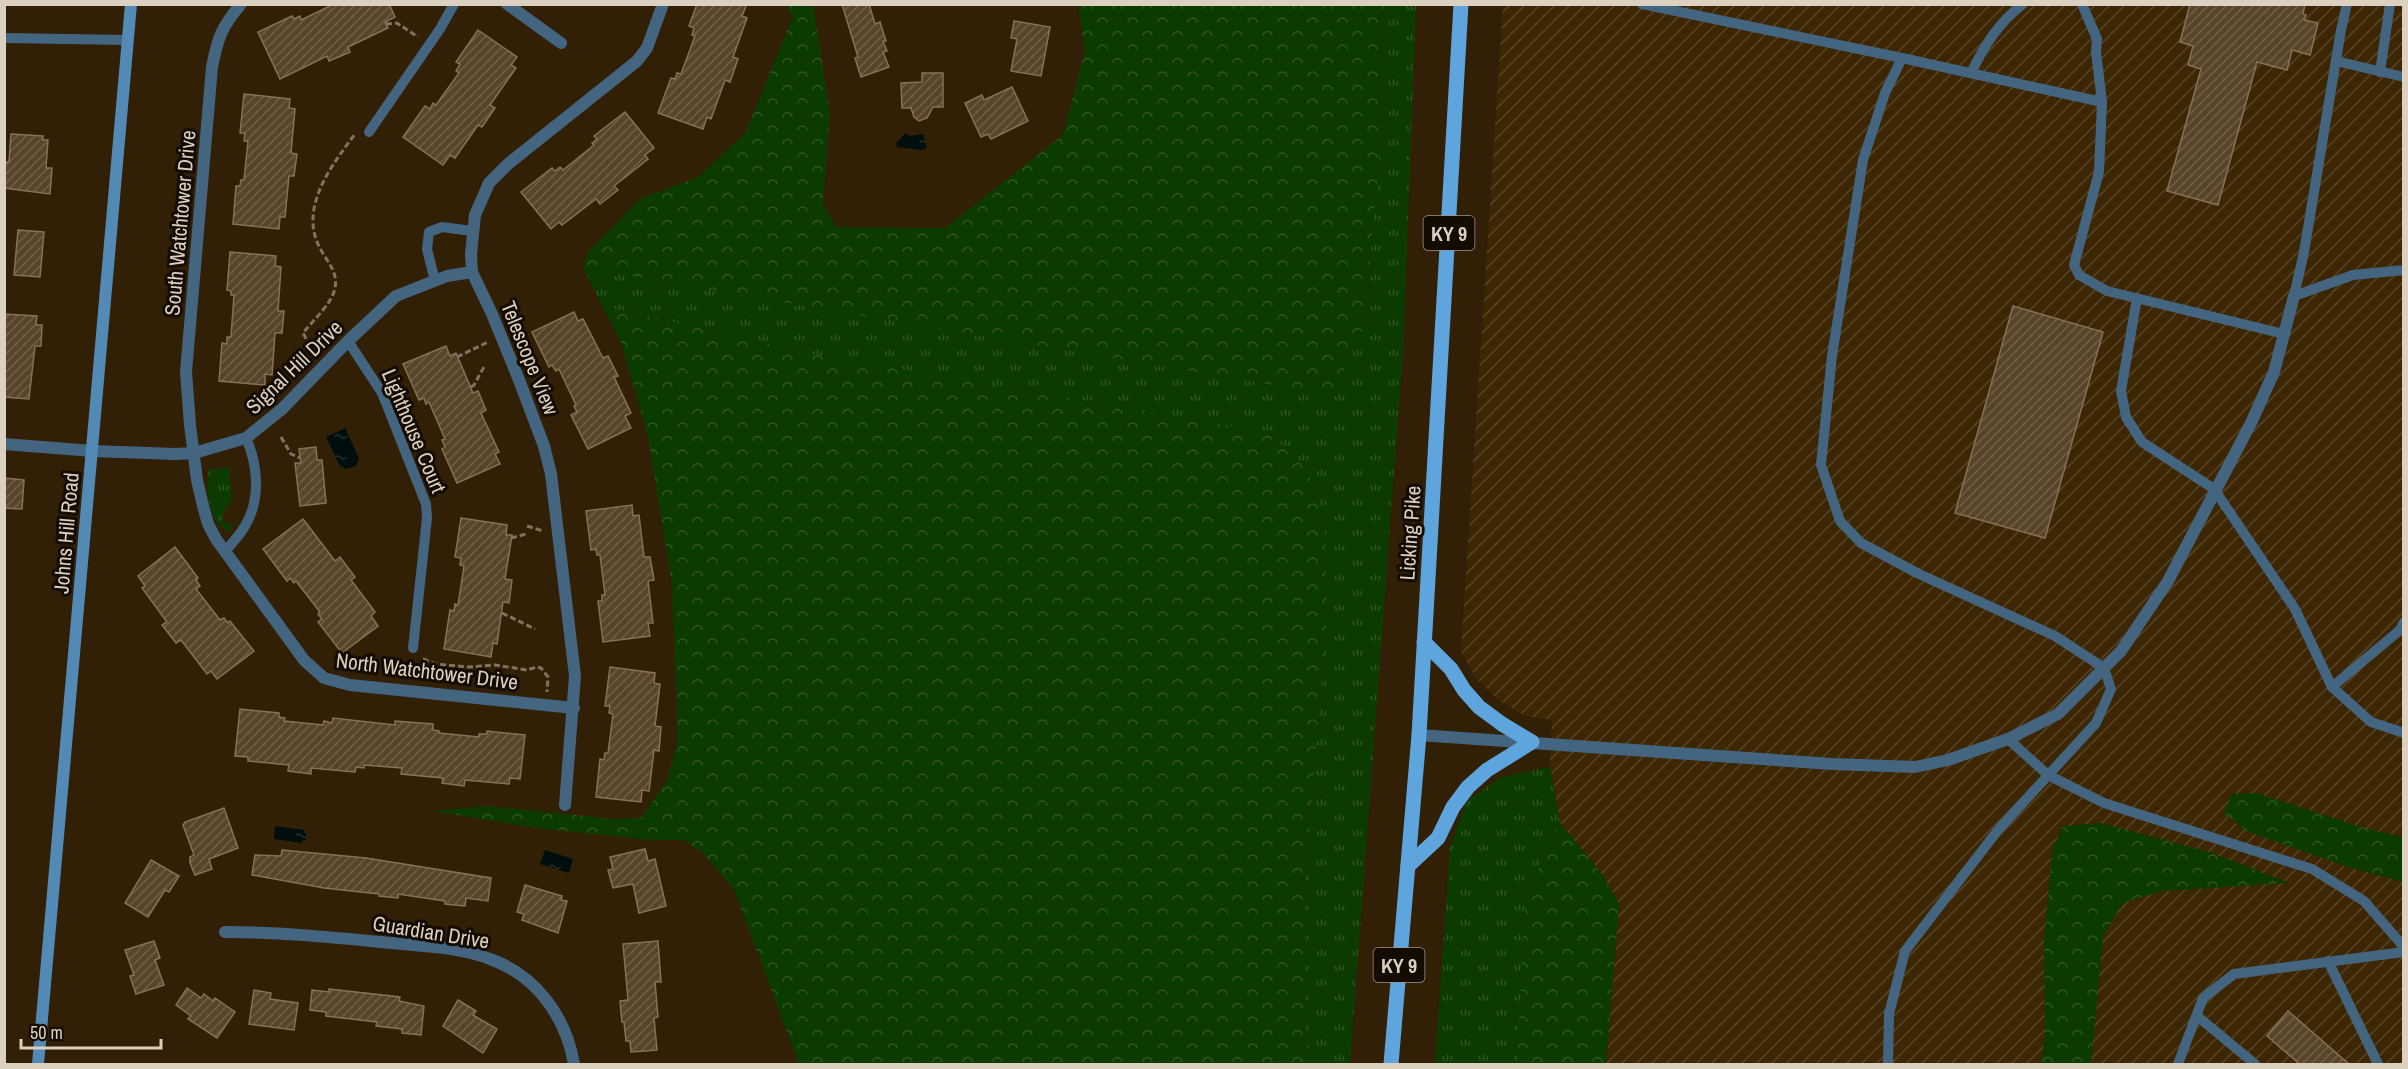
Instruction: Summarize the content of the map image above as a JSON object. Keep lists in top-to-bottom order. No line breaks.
{"streets":{"main road":["KY 9","Johns Hill Road","Licking Pike"],"street":["South Watchtower Drive","Telescope View","Signal Hill Drive","North Watchtower Drive","Guardian Drive"],"lane":["Lighthouse Court"]},"crossings":[["South Watchtower Drive","Signal Hill Drive"],["South Watchtower Drive","North Watchtower Drive"],["Telescope View","Signal Hill Drive"],["Telescope View","North Watchtower Drive"],["Signal Hill Drive","Lighthouse Court"],["Signal Hill Drive","Johns Hill Road"],["Signal Hill Drive","North Watchtower Drive"]],"scale_bar":"50 m"}
